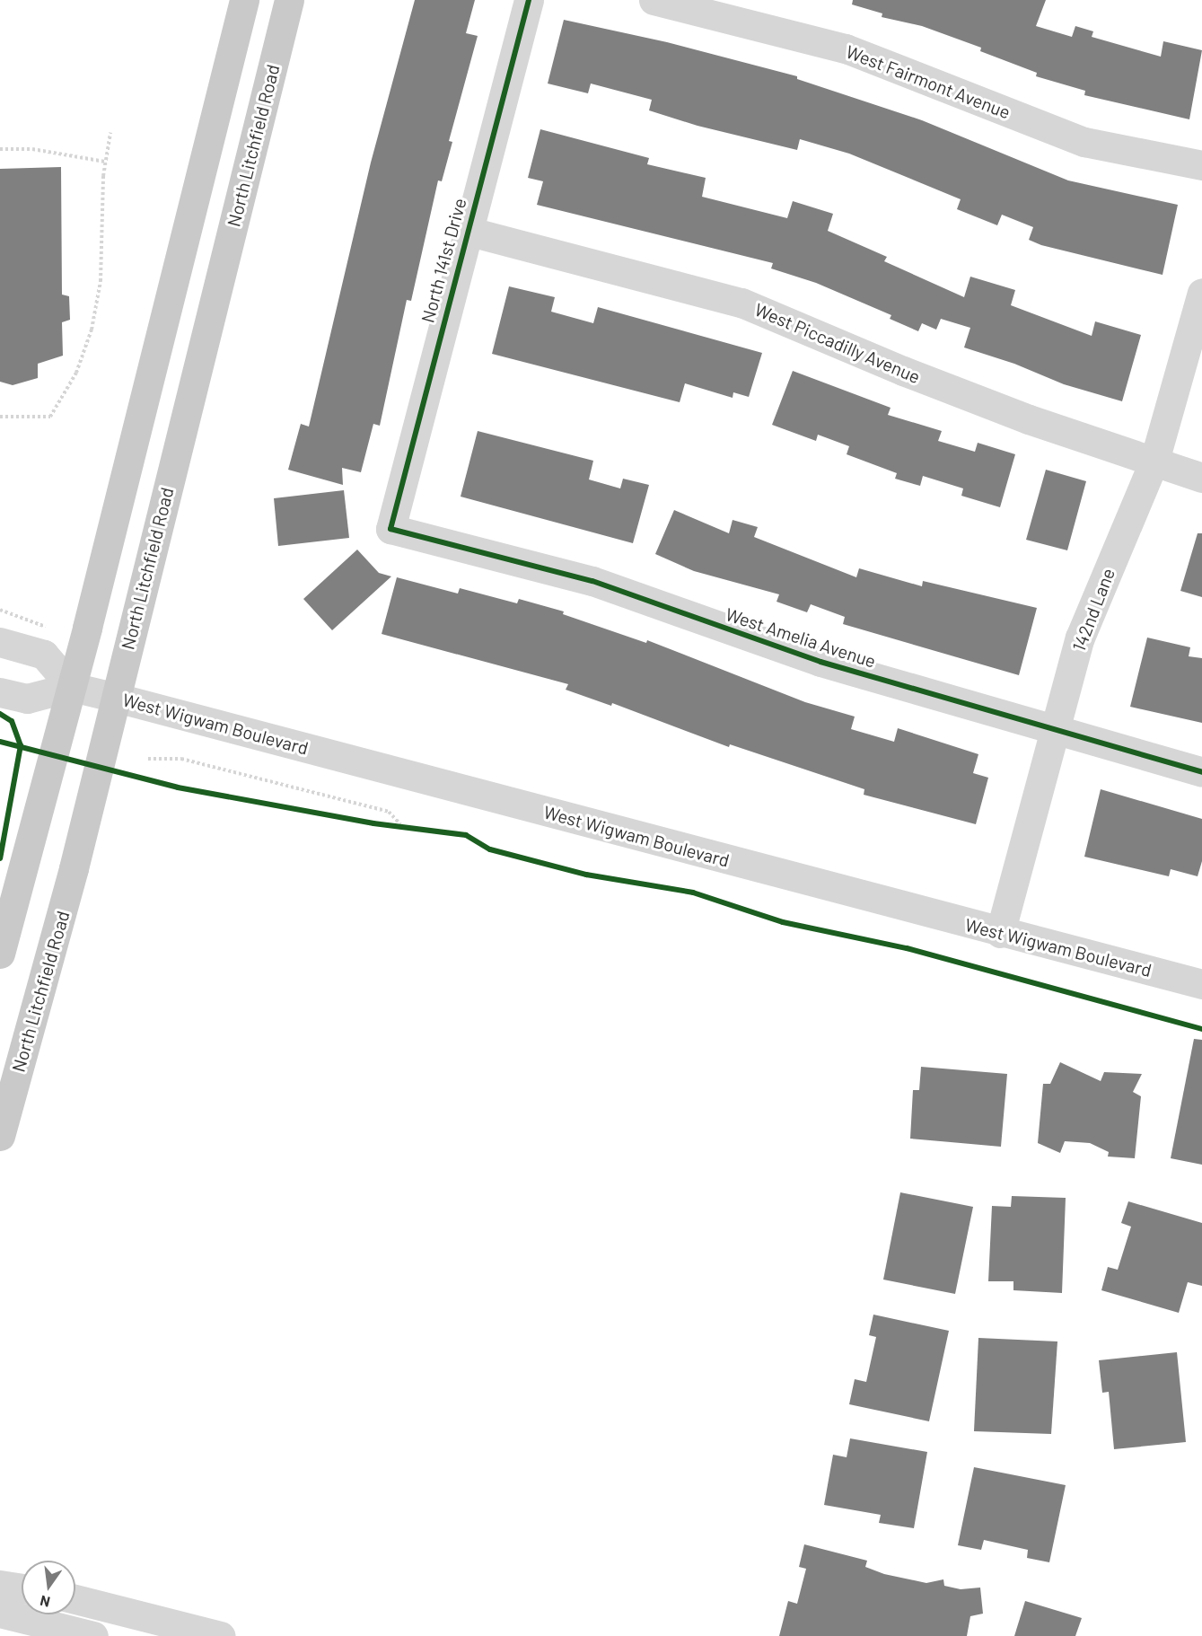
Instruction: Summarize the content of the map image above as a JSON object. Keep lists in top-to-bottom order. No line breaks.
{"streets":{"main road":["North Litchfield Road"],"street":["West Fairmont Avenue","North 141st Drive","West Piccadilly Avenue","142nd Lane","West Amelia Avenue","West Wigwam Boulevard"]},"crossings":[["North Litchfield Road","West Wigwam Boulevard"],["North 141st Drive","West Piccadilly Avenue"],["North 141st Drive","West Amelia Avenue"],["West Piccadilly Avenue","142nd Lane"],["142nd Lane","West Amelia Avenue"],["142nd Lane","West Wigwam Boulevard"]],"north":"bottom"}
